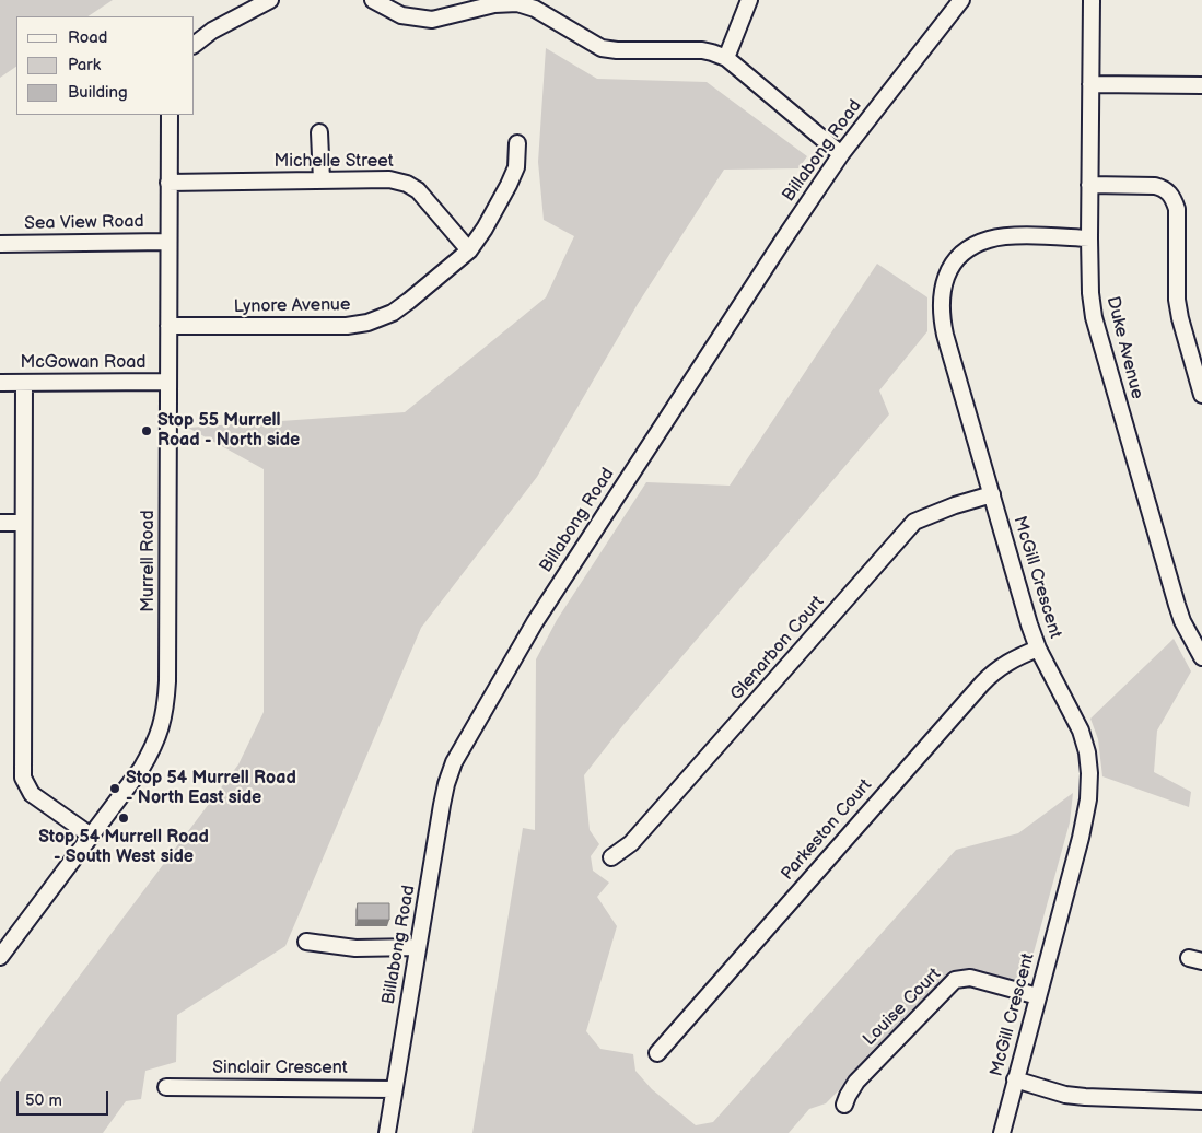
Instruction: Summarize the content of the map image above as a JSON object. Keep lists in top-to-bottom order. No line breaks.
{"streets":{"street":["Billabong Road","Michelle Street","Sea View Road","Lynore Avenue","Duke Avenue","McGowan Road","Murrell Road","McGill Crescent","Glenarbon Court","Parkeston Court","Louise Court","Sinclair Crescent"]},"crossings":[["Billabong Road","Sinclair Crescent"],["Michelle Street","Lynore Avenue"],["Michelle Street","Murrell Road"],["Sea View Road","Murrell Road"],["Lynore Avenue","Murrell Road"],["Duke Avenue","McGill Crescent"],["McGowan Road","Murrell Road"],["McGill Crescent","Glenarbon Court"],["McGill Crescent","Parkeston Court"],["McGill Crescent","Louise Court"]],"places":["Stop 55 Murrell Road - North side","Stop 54 Murrell Road - North East side","Stop 54 Murrell Road - South West side"],"legend":["Road","Park","Building"],"scale_bar":"50 m"}
